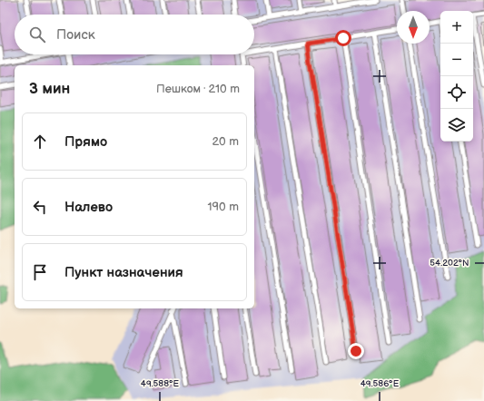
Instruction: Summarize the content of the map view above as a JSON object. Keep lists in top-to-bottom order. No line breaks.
{"north":"bottom","page":{"map_buttons":["+","−"],"search":"Поиск","heading":["3 мин","Пешком · 210 m"],"list":[["Прямо","20 m"],["Налево","190 m"],"Пункт назначения"]},"coordinates":["54.202°N","49.588°E","49.586°E"]}
